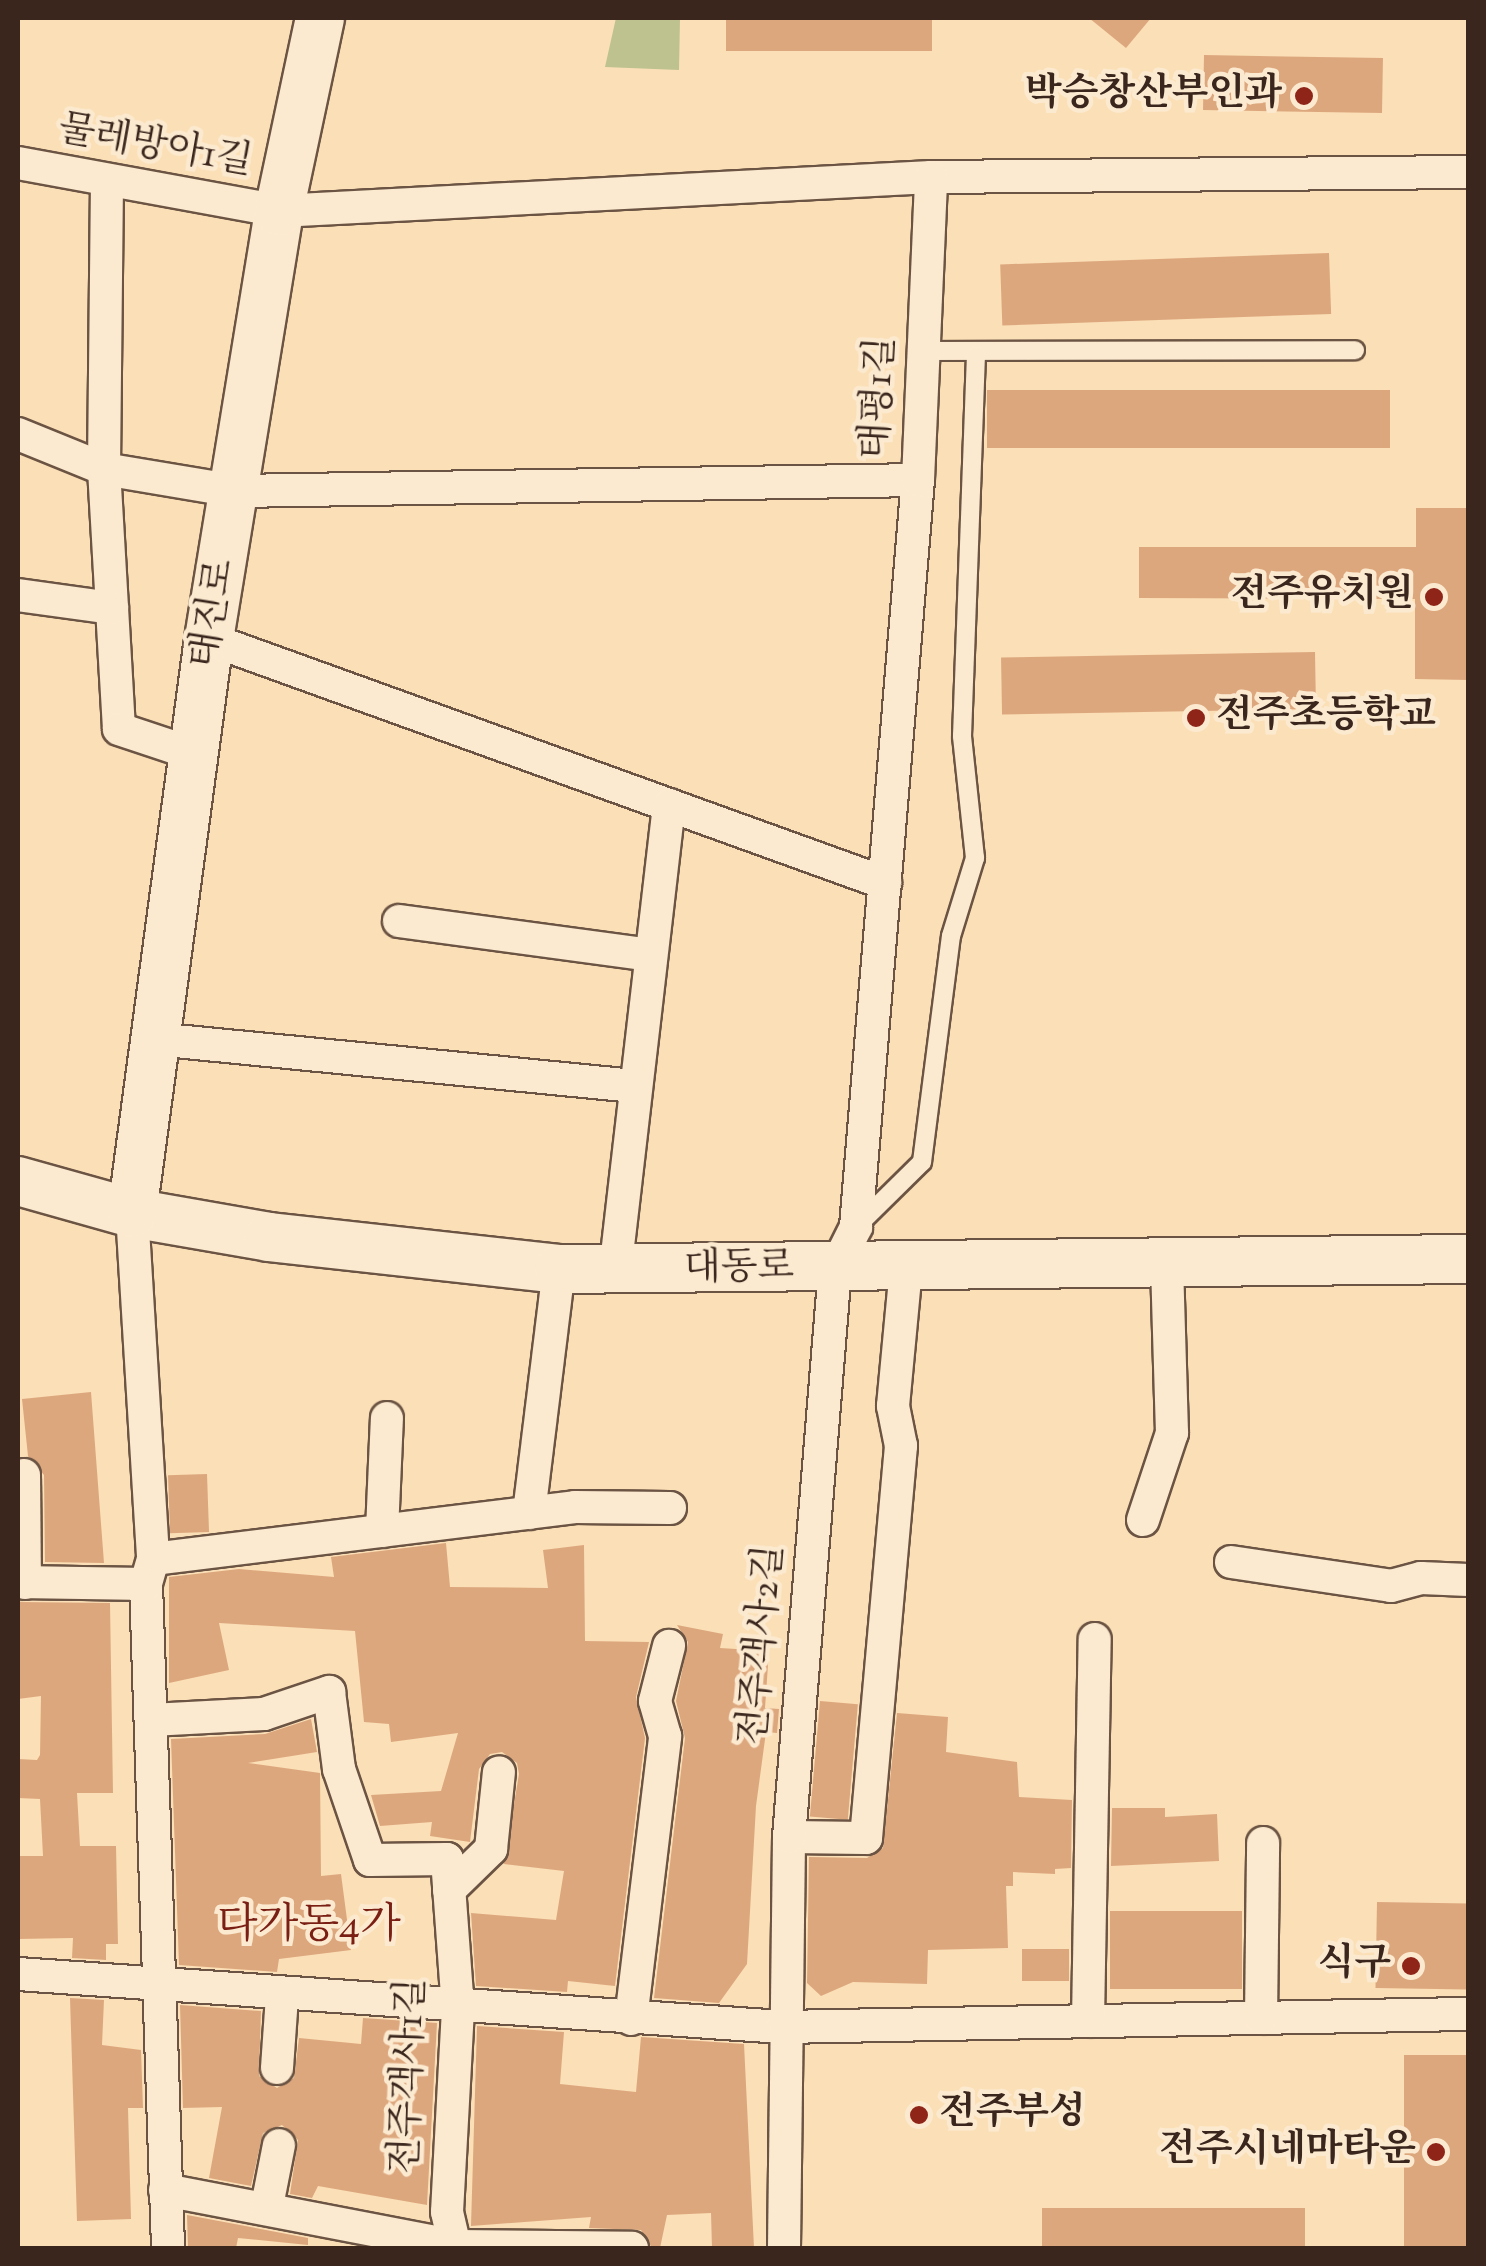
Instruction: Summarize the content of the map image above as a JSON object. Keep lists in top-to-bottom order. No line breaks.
{"streets":{"street":["물레방아1길","태평1길","태진로","대동로","전주객사2길","전주객사1길"]},"crossings":[["물레방아1길","태진로"],["태평1길","대동로"],["태평1길","전주객사2길"],["태진로","대동로"],["대동로","전주객사2길"]],"districts":["다가동4가"],"places":["박승창산부인과","전주유치원","전주초등학교","식구","전주부성","전주시네마타운"]}
